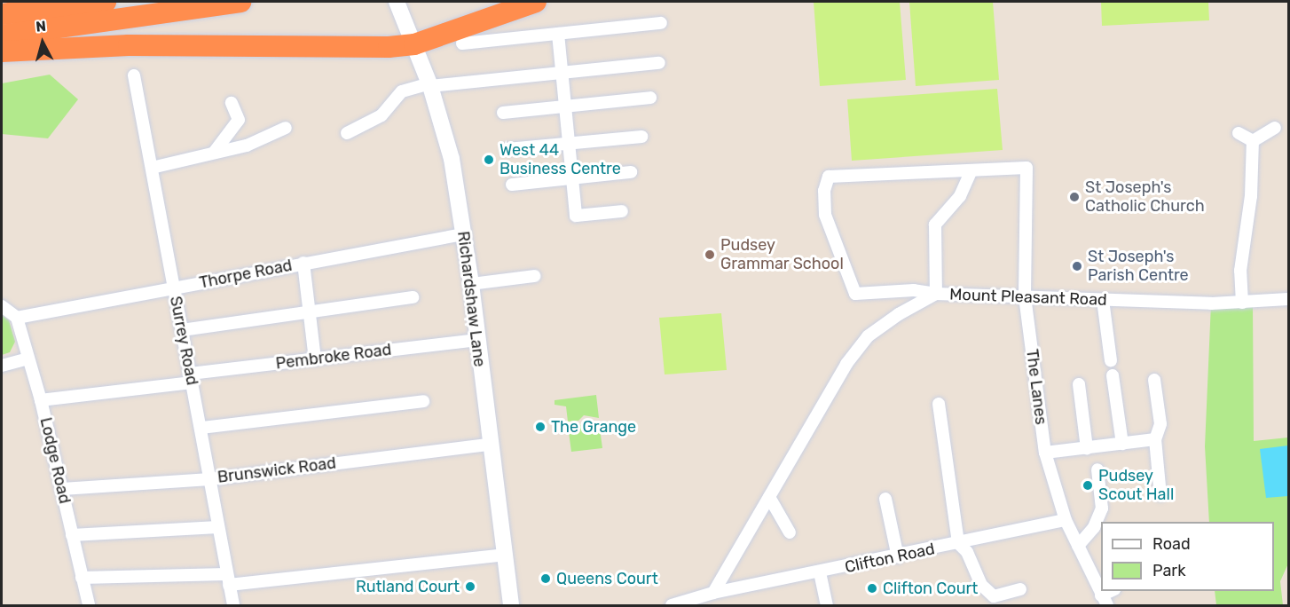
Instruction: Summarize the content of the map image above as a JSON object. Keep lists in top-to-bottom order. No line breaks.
{"streets":{"main road":["Richardshaw Lane"],"street":["Thorpe Road","Mount Pleasant Road","Surrey Road","Pembroke Road","The Lanes","Lodge Road","Brunswick Road","Clifton Road"]},"crossings":[["Thorpe Road","Richardshaw Lane"],["Thorpe Road","Surrey Road"],["Thorpe Road","Lodge Road"],["Mount Pleasant Road","The Lanes"],["Mount Pleasant Road","Clifton Road"],["Richardshaw Lane","Pembroke Road"],["Richardshaw Lane","Brunswick Road"],["Surrey Road","Pembroke Road"],["Surrey Road","Brunswick Road"],["Pembroke Road","Lodge Road"],["The Lanes","Clifton Road"],["Lodge Road","Brunswick Road"]],"places":["West 44 Business Centre","St Joseph's Catholic Church","Pudsey Grammar School","St Joseph's Parish Centre","The Grange","Pudsey Scout Hall","Queens Court","Rutland Court","Clifton Court"],"legend":["Road","Park"],"north":"top"}
